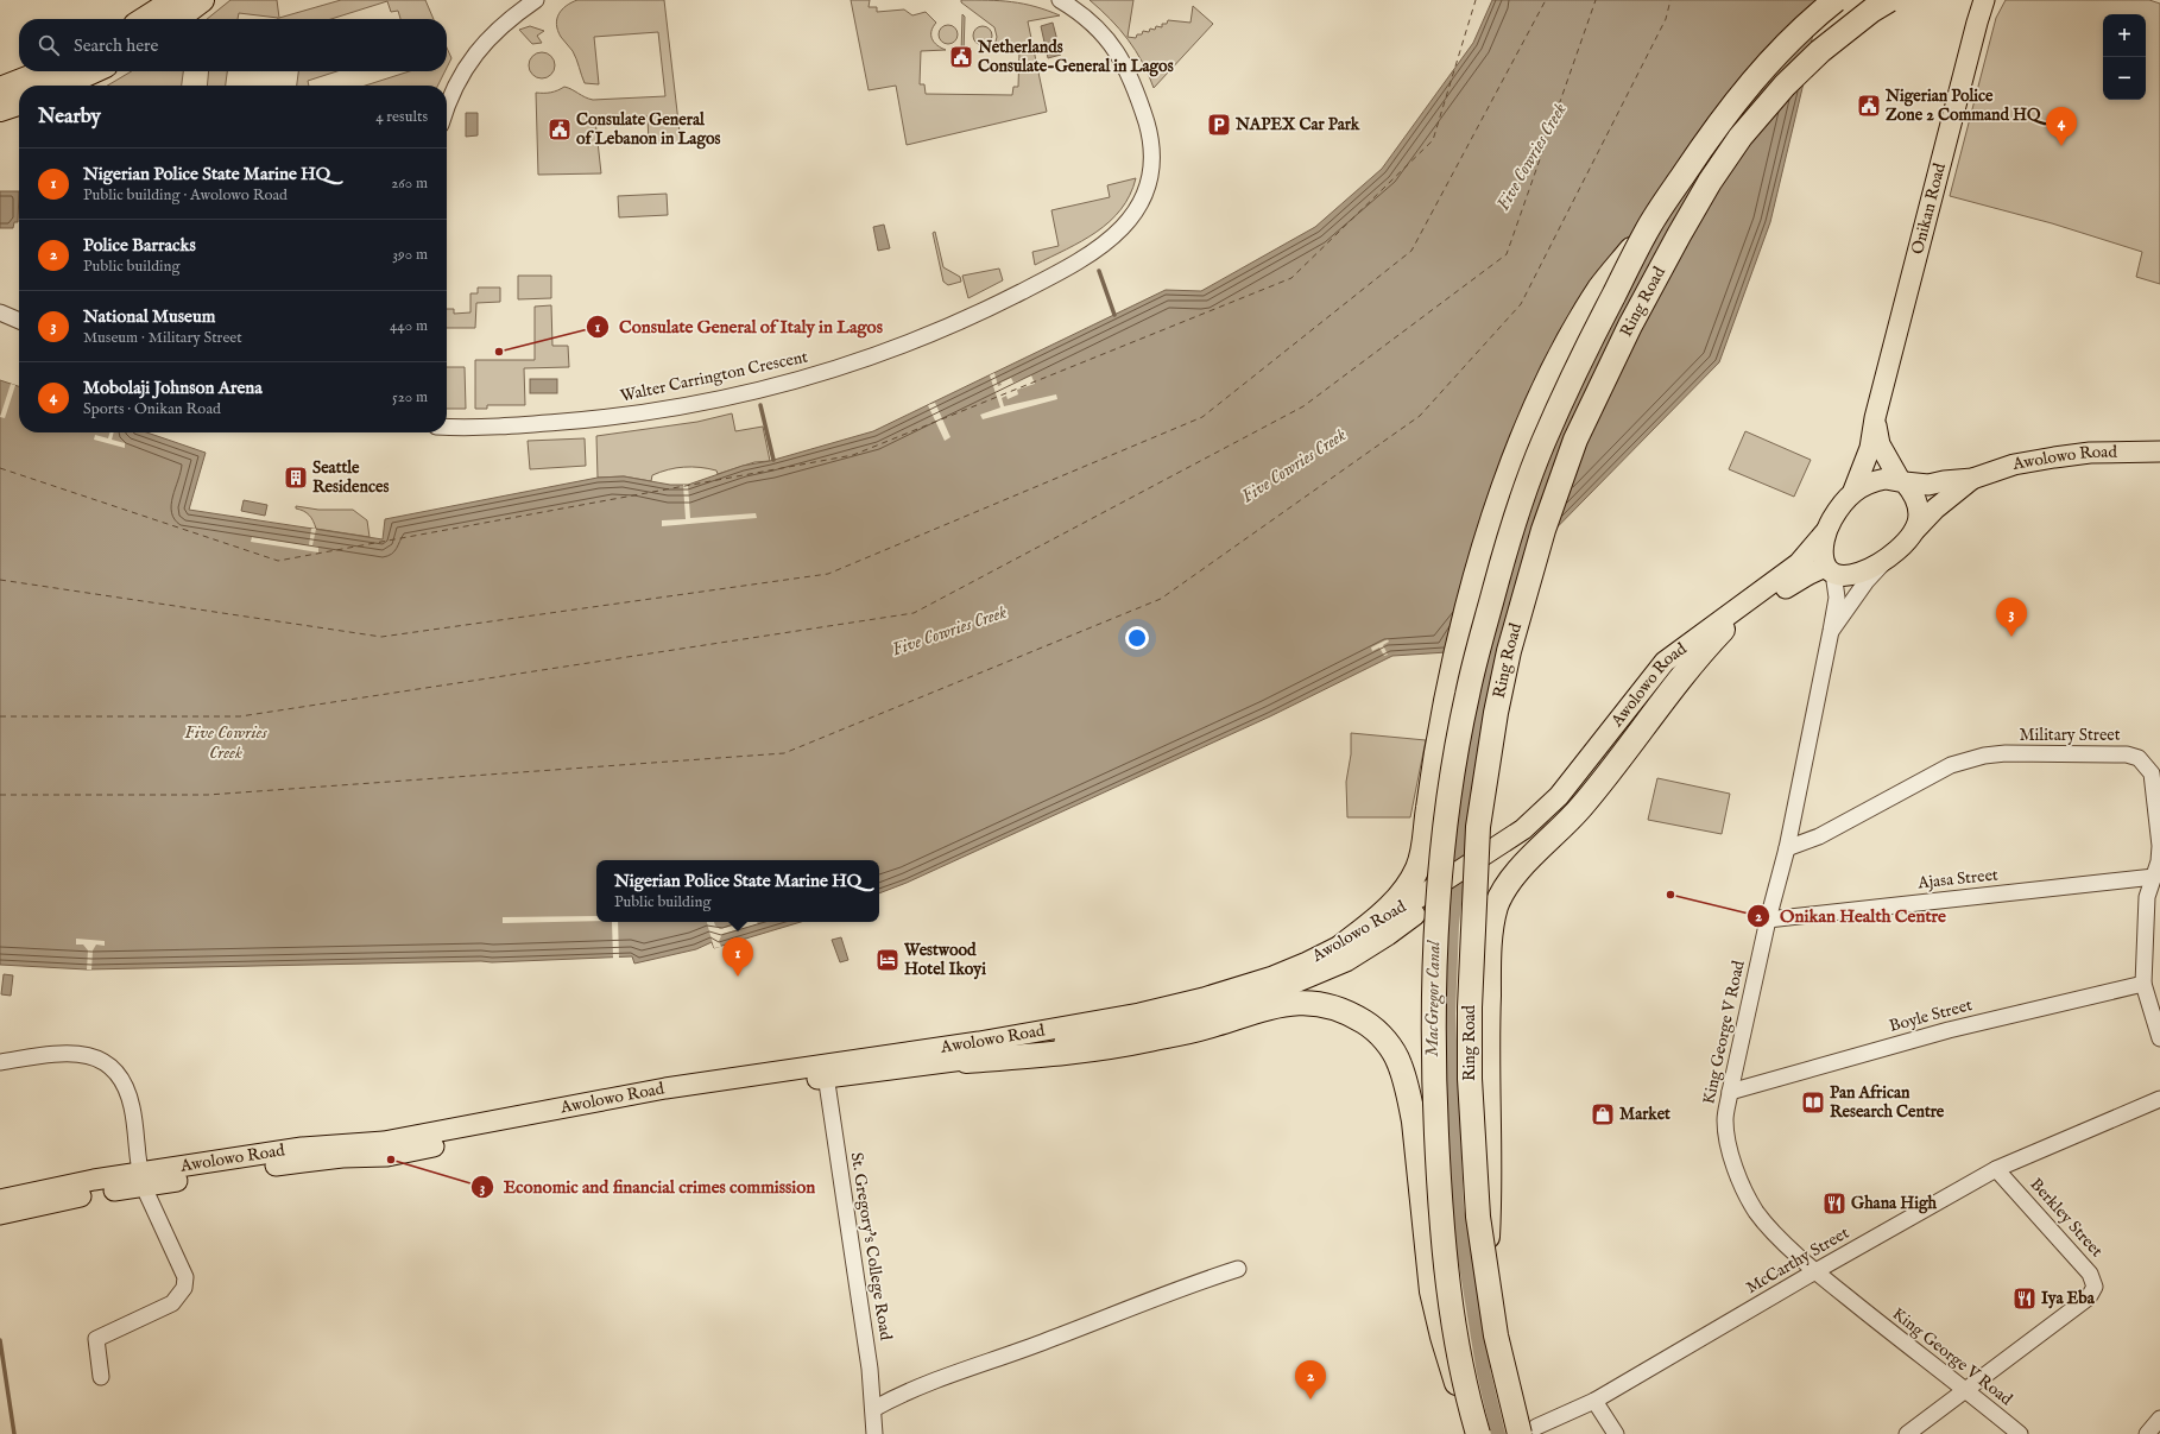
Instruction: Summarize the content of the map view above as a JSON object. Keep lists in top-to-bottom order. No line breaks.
{"streets":{"highway":["Ring Road"],"main road":["Onikan Road","Awolowo Road"],"street":["Walter Carrington Crescent","Military Street","Ajasa Street","Boyle Street","King George V Road","Berkley Street","St. Gregory's College Road","McCarthy Street"]},"crossings":[["Onikan Road","Awolowo Road"],["Onikan Road","King George V Road"],["Ring Road","McCarthy Street"],["Awolowo Road","King George V Road"],["Awolowo Road","St. Gregory's College Road"],["Military Street","Ajasa Street"],["Military Street","Boyle Street"],["Military Street","King George V Road"],["Ajasa Street","King George V Road"],["Boyle Street","King George V Road"],["King George V Road","Berkley Street"],["King George V Road","McCarthy Street"],["Berkley Street","McCarthy Street"]],"water":["Five Cowries Creek","MacGregor Canal"],"places":{"public building":["Netherlands Consulate-General in Lagos","Nigerian Police Zone 2 Command HQ","Consulate General of Lebanon in Lagos"],"parking":["NAPEX Car Park"],"other":["Consulate General of Italy in Lagos","Onikan Health Centre","Economic and financial crimes commission"],"building":["Seattle Residences"],"hotel":["Westwood Hotel Ikoyi"],"library":["Pan African Research Centre"],"shop":["Market"],"restaurant":["Ghana High","Iya Eba"]},"page":{"map_buttons":["+","−"],"search":"Search here","heading":["Nearby","4 results"],"pins":["4","3","1","2"],"list":[{"mark":"1","name":"Nigerian Police State Marine HQ","note":"Public building · Awolowo Road","value":"260 m"},{"mark":"2","name":"Police Barracks","note":"Public building","value":"390 m"},{"mark":"3","name":"National Museum","note":"Museum · Military Street","value":"440 m"},{"mark":"4","name":"Mobolaji Johnson Arena","note":"Sports · Onikan Road","value":"520 m"}],"popup":["Nigerian Police State Marine HQ","Public building"]}}
